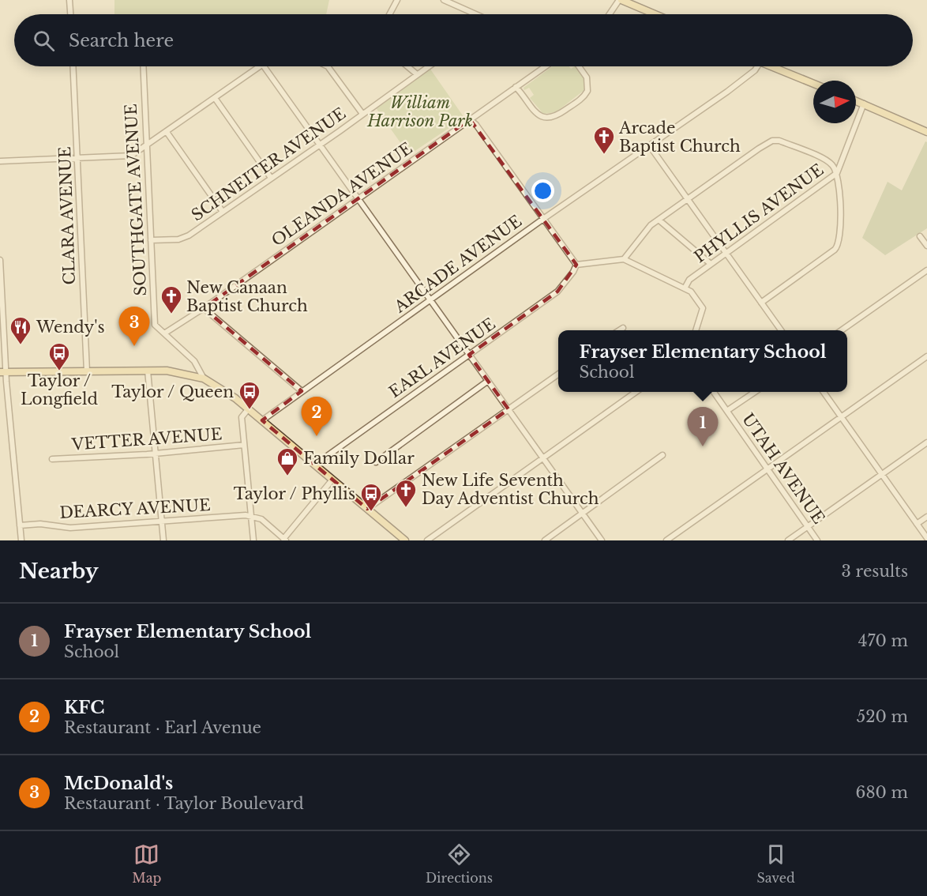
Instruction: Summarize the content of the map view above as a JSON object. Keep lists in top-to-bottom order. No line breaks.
{"streets":{"street":["SCHNEITER AVENUE","OLEANDA AVENUE","SOUTHGATE AVENUE","PHYLLIS AVENUE","CLARA AVENUE","ARCADE AVENUE","EARL AVENUE","VETTER AVENUE","UTAH AVENUE","DEARCY AVENUE"]},"crossings":[["SCHNEITER AVENUE","SOUTHGATE AVENUE"],["OLEANDA AVENUE","SOUTHGATE AVENUE"]],"parks":["William Harrison Park"],"places":{"church":["Arcade Baptist Church","New Canaan Baptist Church","New Life Seventh Day Adventist Church"],"restaurant":["Wendy's"],"bus stop":["Taylor / Longfield","Taylor / Queen","Taylor / Phyllis"],"shop":["Family Dollar"]},"north":"right","page":{"search":"Search here","pins":["3","2","1"],"popup":["Frayser Elementary School","School"],"heading":["Nearby","3 results"],"list":[{"mark":"1","name":"Frayser Elementary School","note":"School","value":"470 m"},{"mark":"2","name":"KFC","note":"Restaurant · Earl Avenue","value":"520 m"},{"mark":"3","name":"McDonald's","note":"Restaurant · Taylor Boulevard","value":"680 m"}],"nav":["Map","Directions","Saved"]}}
